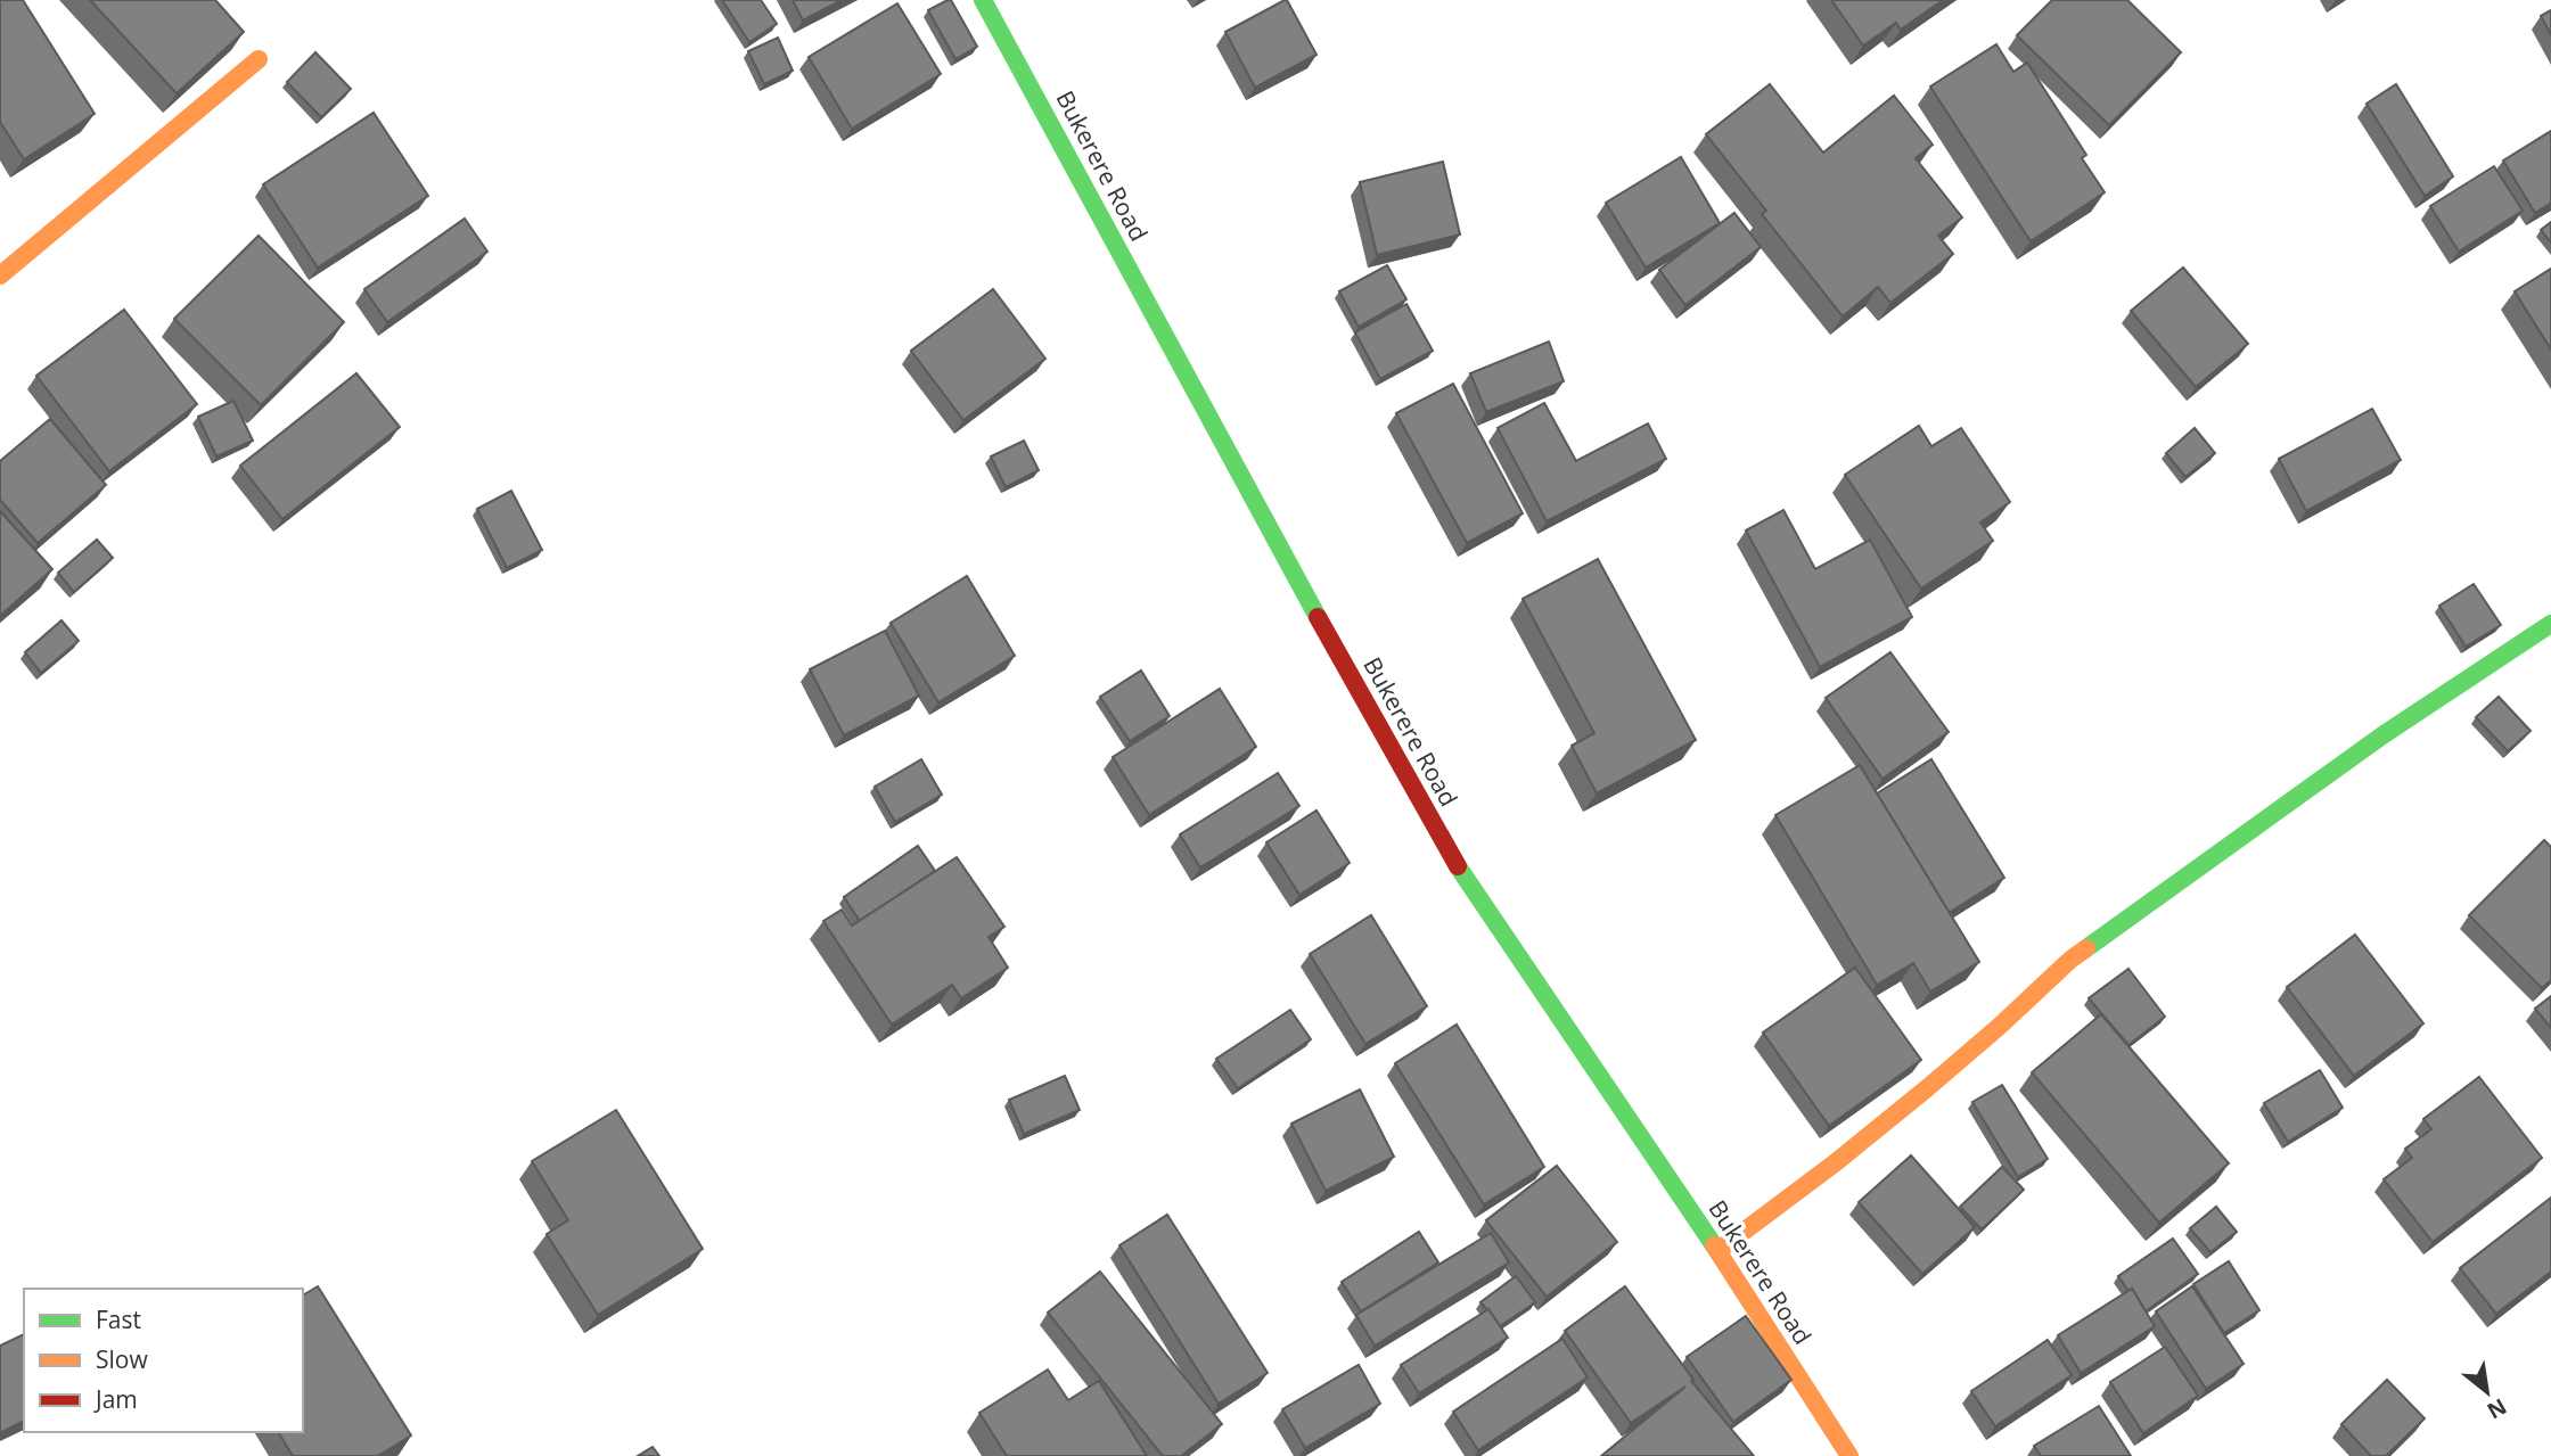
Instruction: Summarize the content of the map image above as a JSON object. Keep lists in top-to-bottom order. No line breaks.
{"streets":{"street":["Bukerere Road"]},"legend":["Fast","Slow","Jam"],"north":"bottom right"}
